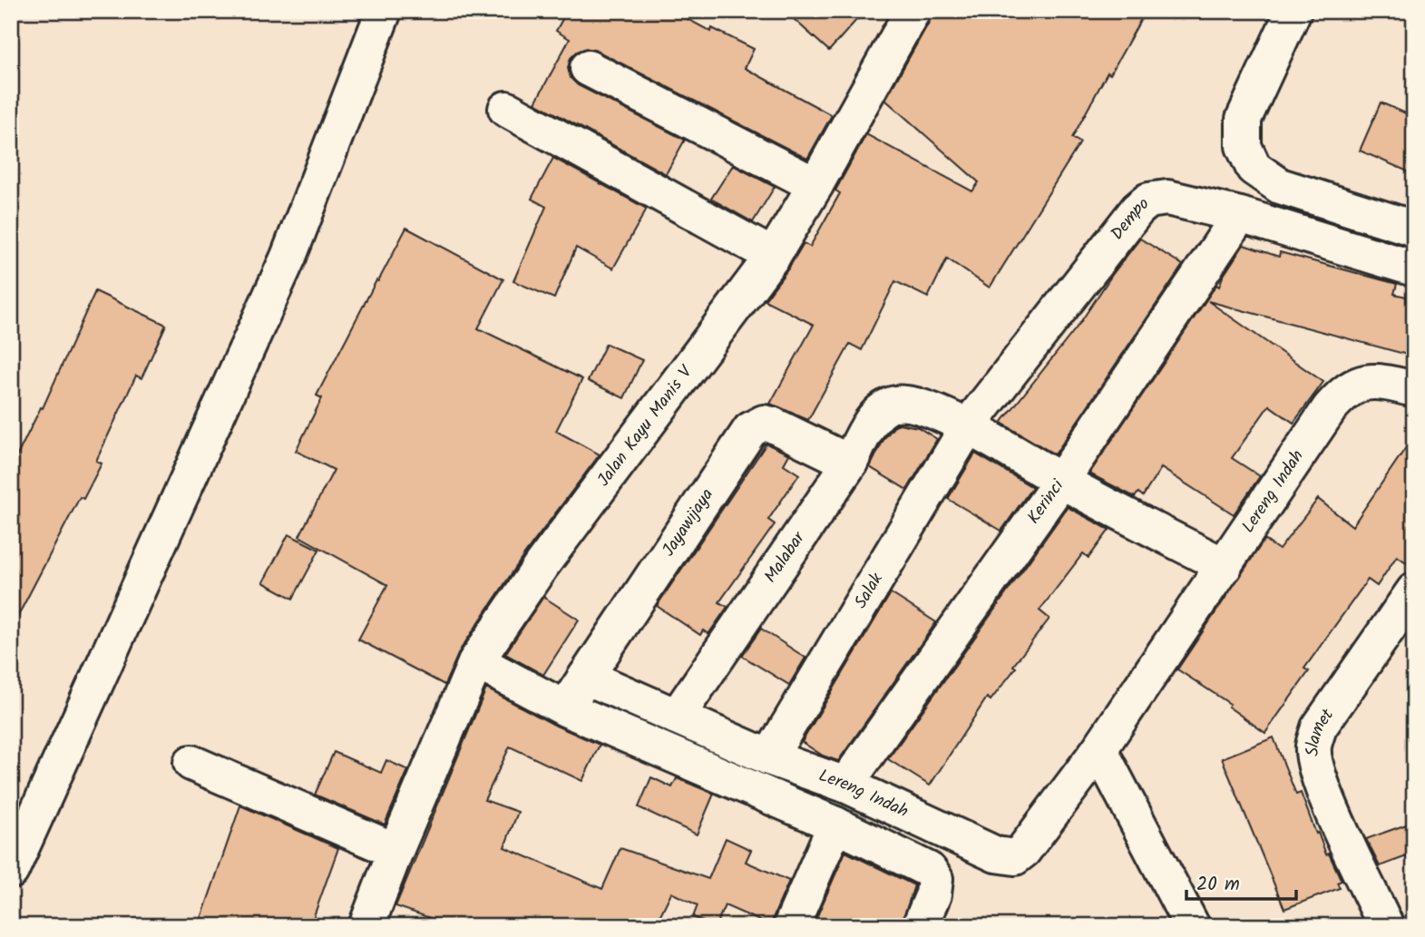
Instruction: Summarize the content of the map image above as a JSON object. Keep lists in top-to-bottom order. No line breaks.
{"streets":{"street":["Dempo","Jalan Kayu Manis V","Lereng Indah","Kerinci","Jayawijaya","Malabar","Salak","Slamet"]},"crossings":[["Dempo","Kerinci"],["Dempo","Malabar"],["Dempo","Salak"],["Lereng Indah","Kerinci"],["Lereng Indah","Jayawijaya"],["Lereng Indah","Malabar"],["Lereng Indah","Salak"],["Jayawijaya","Malabar"],["Malabar","Salak"]],"scale_bar":"20 m"}
